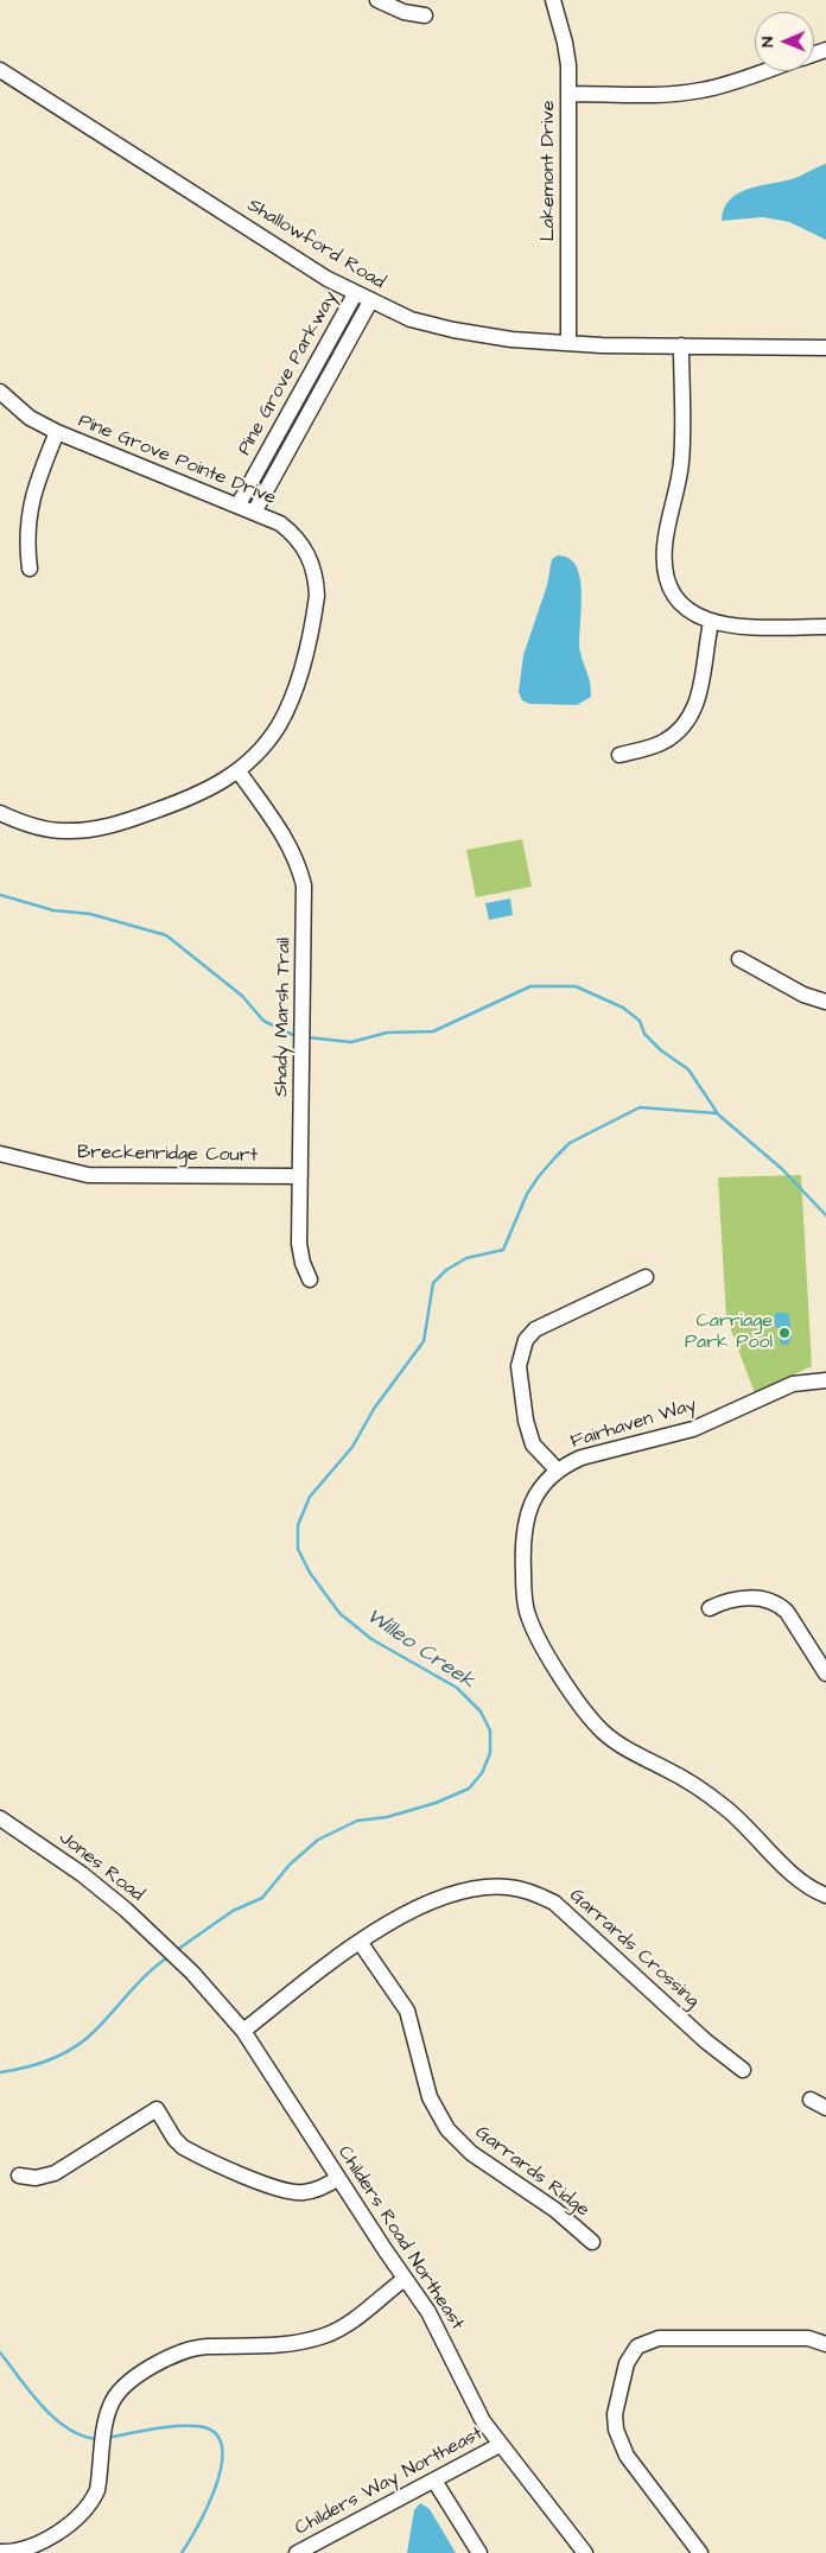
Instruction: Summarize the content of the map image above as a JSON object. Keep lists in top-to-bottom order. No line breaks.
{"streets":{"street":["Lakemont Drive","Shallowford Road","Pine Grove Parkway","Pine Grove Pointe Drive","Shady Marsh Trail","Breckenridge Court","Fairhaven Way","Jones Road","Garrards Crossing","Garrards Ridge","Childers Road Northeast","Childers Way Northeast"]},"crossings":[["Lakemont Drive","Shallowford Road"],["Shallowford Road","Pine Grove Parkway"],["Pine Grove Parkway","Pine Grove Pointe Drive"],["Pine Grove Pointe Drive","Shady Marsh Trail"],["Shady Marsh Trail","Breckenridge Court"],["Jones Road","Childers Road Northeast"],["Garrards Crossing","Garrards Ridge"],["Garrards Crossing","Childers Road Northeast"],["Childers Road Northeast","Childers Way Northeast"]],"water":["Willeo Creek"],"places":["Carriage Park Pool"],"north":"left"}
